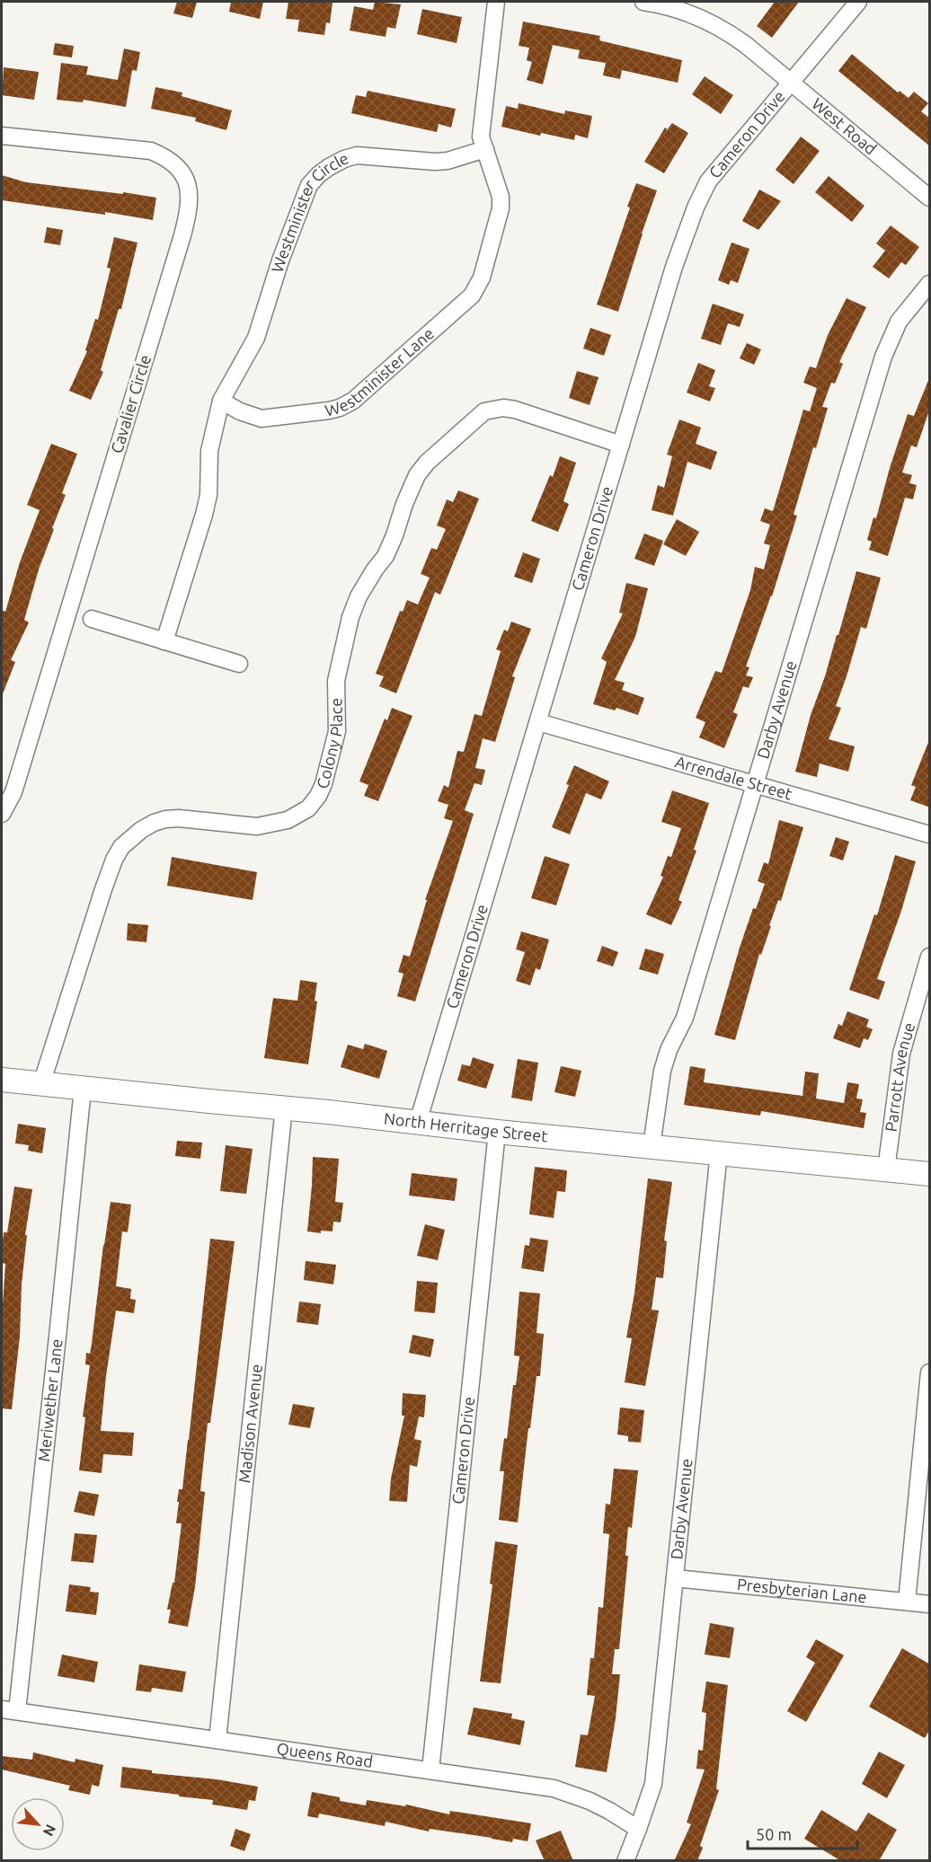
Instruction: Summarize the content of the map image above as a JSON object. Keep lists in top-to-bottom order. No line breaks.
{"streets":{"street":["West Road","Cameron Drive","Westminister Circle","Westminister Lane","Cavalier Circle","Darby Avenue","Colony Place","Arrendale Street","Parrott Avenue","North Herritage Street","Meriwether Lane","Madison Avenue","Presbyterian Lane","Queens Road"]},"crossings":[["West Road","Cameron Drive"],["Cameron Drive","Colony Place"],["Cameron Drive","Arrendale Street"],["Cameron Drive","North Herritage Street"],["Cameron Drive","Queens Road"],["Westminister Circle","Westminister Lane"],["Darby Avenue","Arrendale Street"],["Darby Avenue","North Herritage Street"],["Darby Avenue","Presbyterian Lane"],["Darby Avenue","Queens Road"],["Colony Place","North Herritage Street"],["Parrott Avenue","North Herritage Street"],["North Herritage Street","Meriwether Lane"],["North Herritage Street","Madison Avenue"],["Meriwether Lane","Queens Road"],["Madison Avenue","Queens Road"]],"scale_bar":"50 m","north":"bottom right"}
